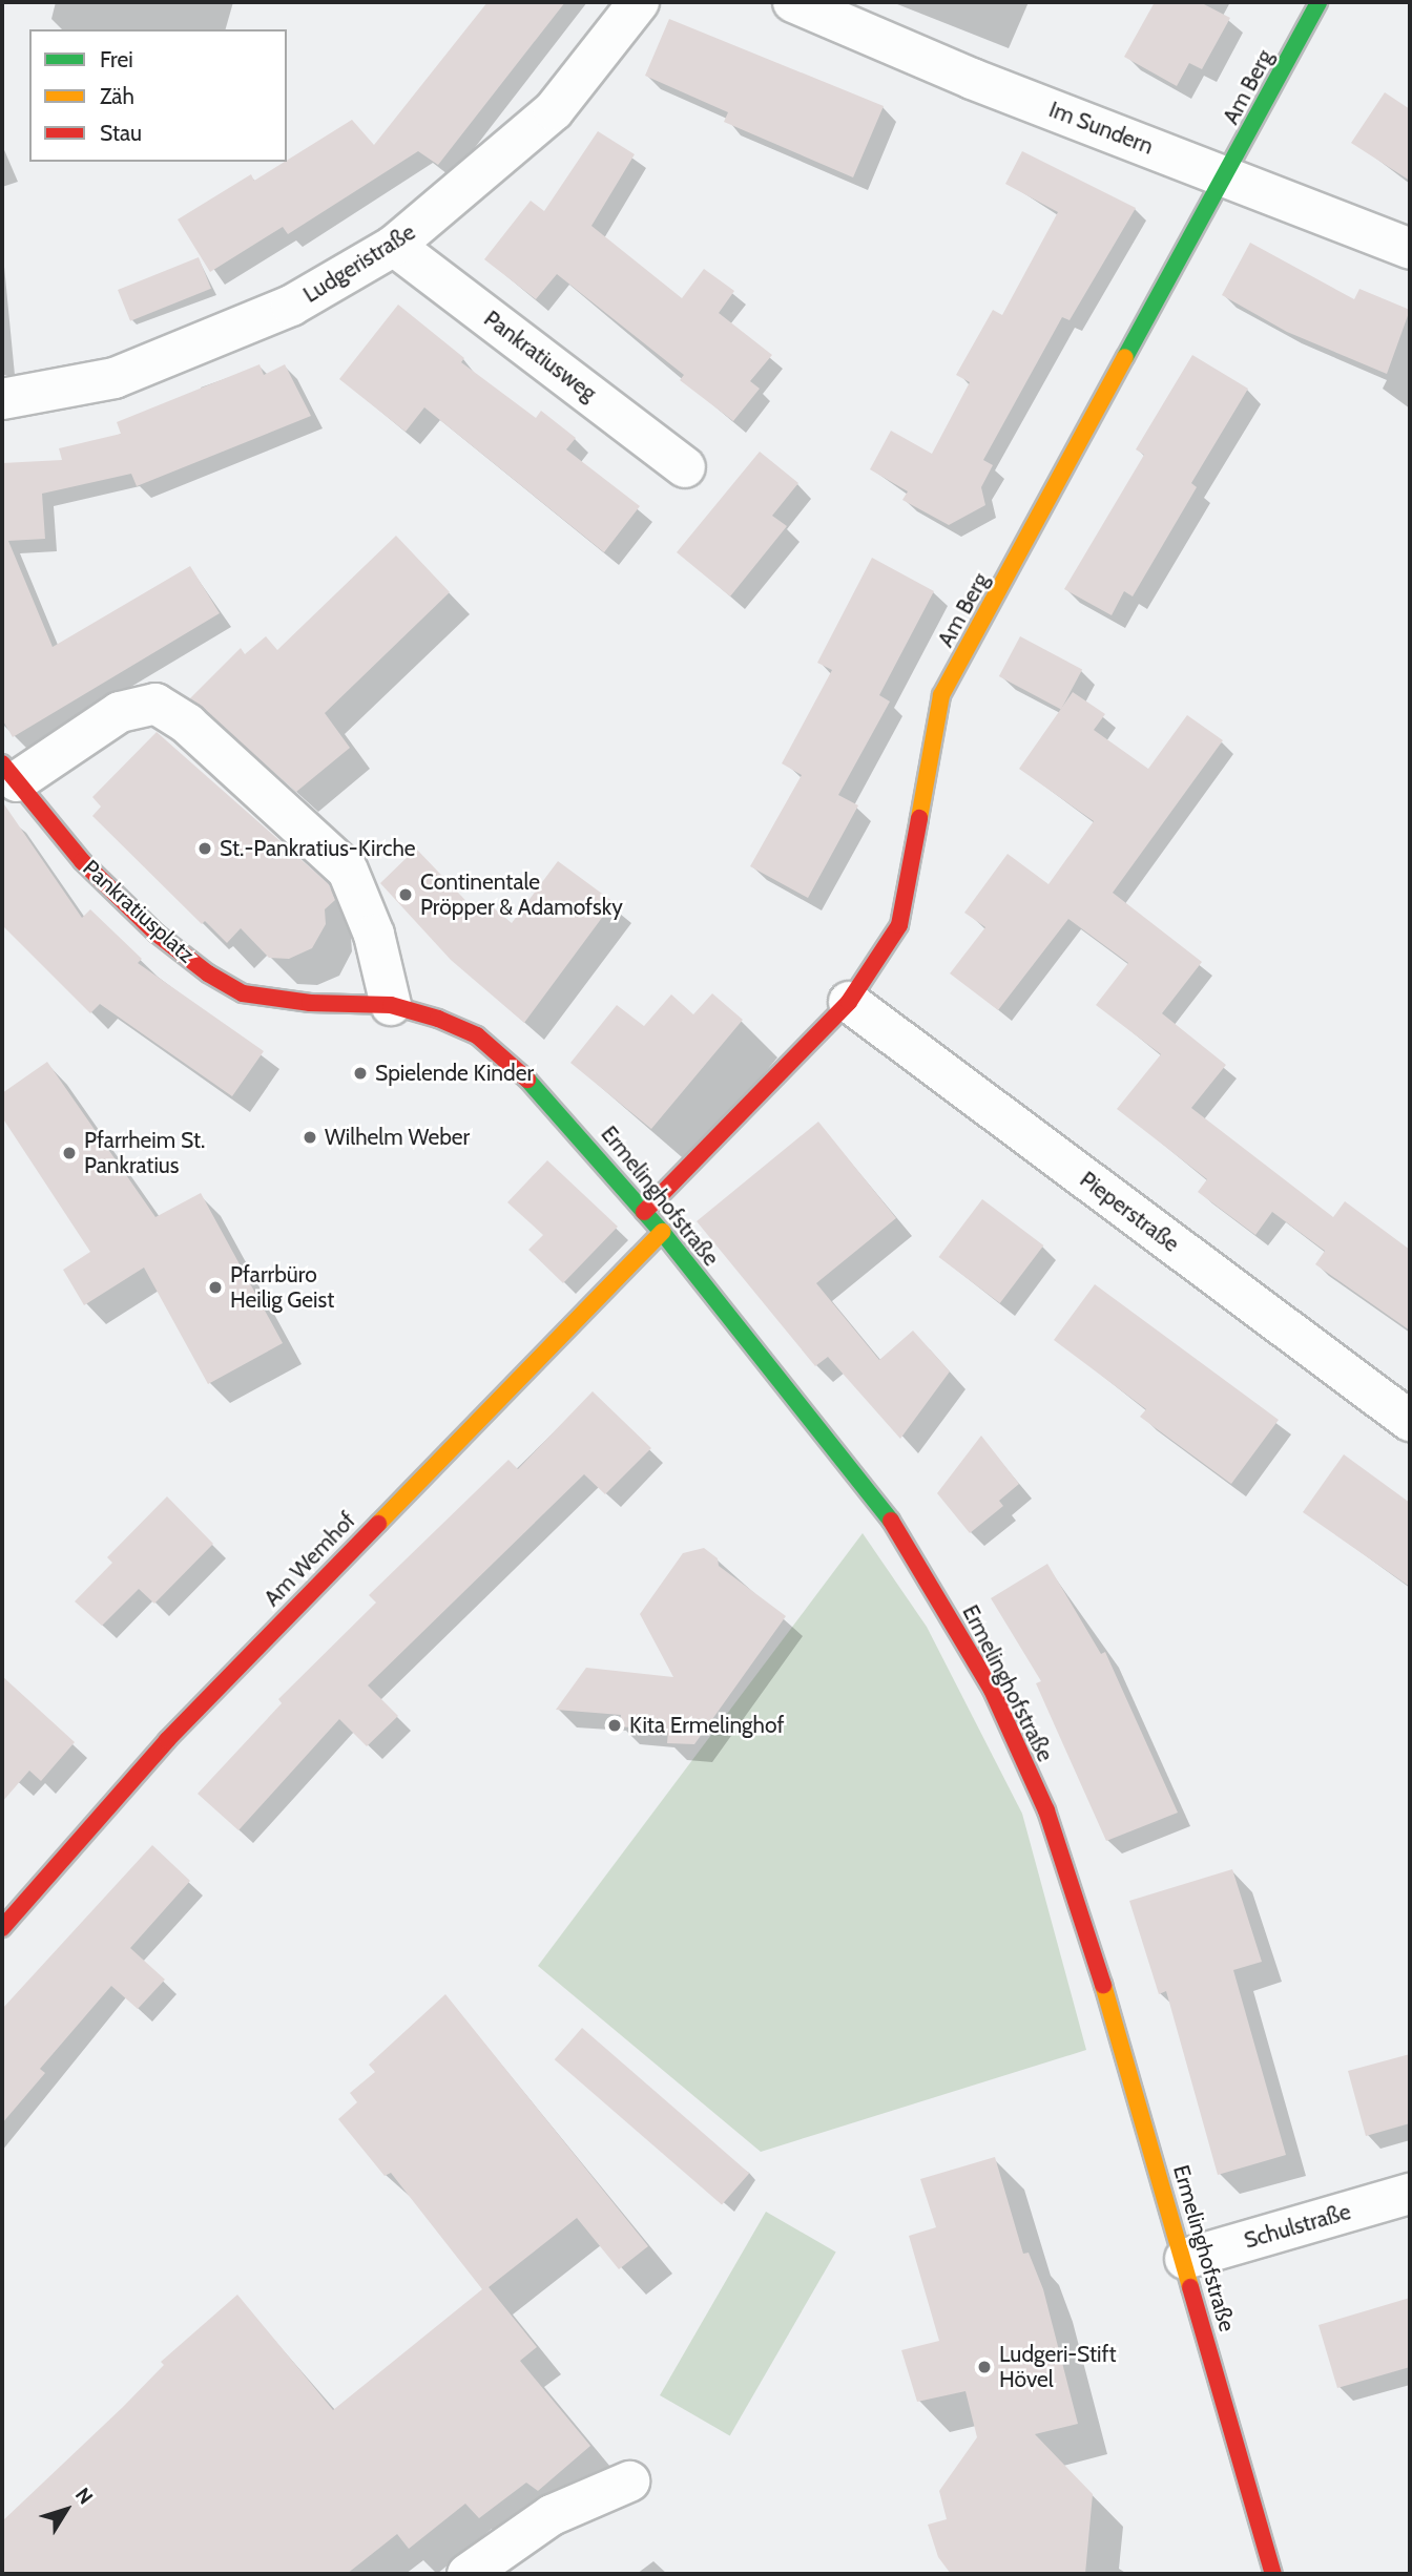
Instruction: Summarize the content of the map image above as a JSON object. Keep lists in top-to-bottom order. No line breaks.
{"streets":{"street":["Am Berg","Im Sundern","Ludgeristraße","Pankratiusweg","Pankratiusplatz","Ermelinghofstraße","Pieperstraße","Am Wemhof","Schulstraße"]},"crossings":[["Am Berg","Im Sundern"],["Am Berg","Ermelinghofstraße"],["Am Berg","Pieperstraße"],["Ludgeristraße","Pankratiusweg"],["Pankratiusplatz","Ermelinghofstraße"],["Ermelinghofstraße","Am Wemhof"],["Ermelinghofstraße","Schulstraße"]],"places":["St.-Pankratius-Kirche","Continentale Pröpper & Adamofsky","Spielende Kinder","Wilhelm Weber","Pfarrheim St. Pankratius","Pfarrbüro Heilig Geist","Kita Ermelinghof","Ludgeri-Stift Hövel"],"legend":["Frei","Zäh","Stau"],"north":"top right"}
